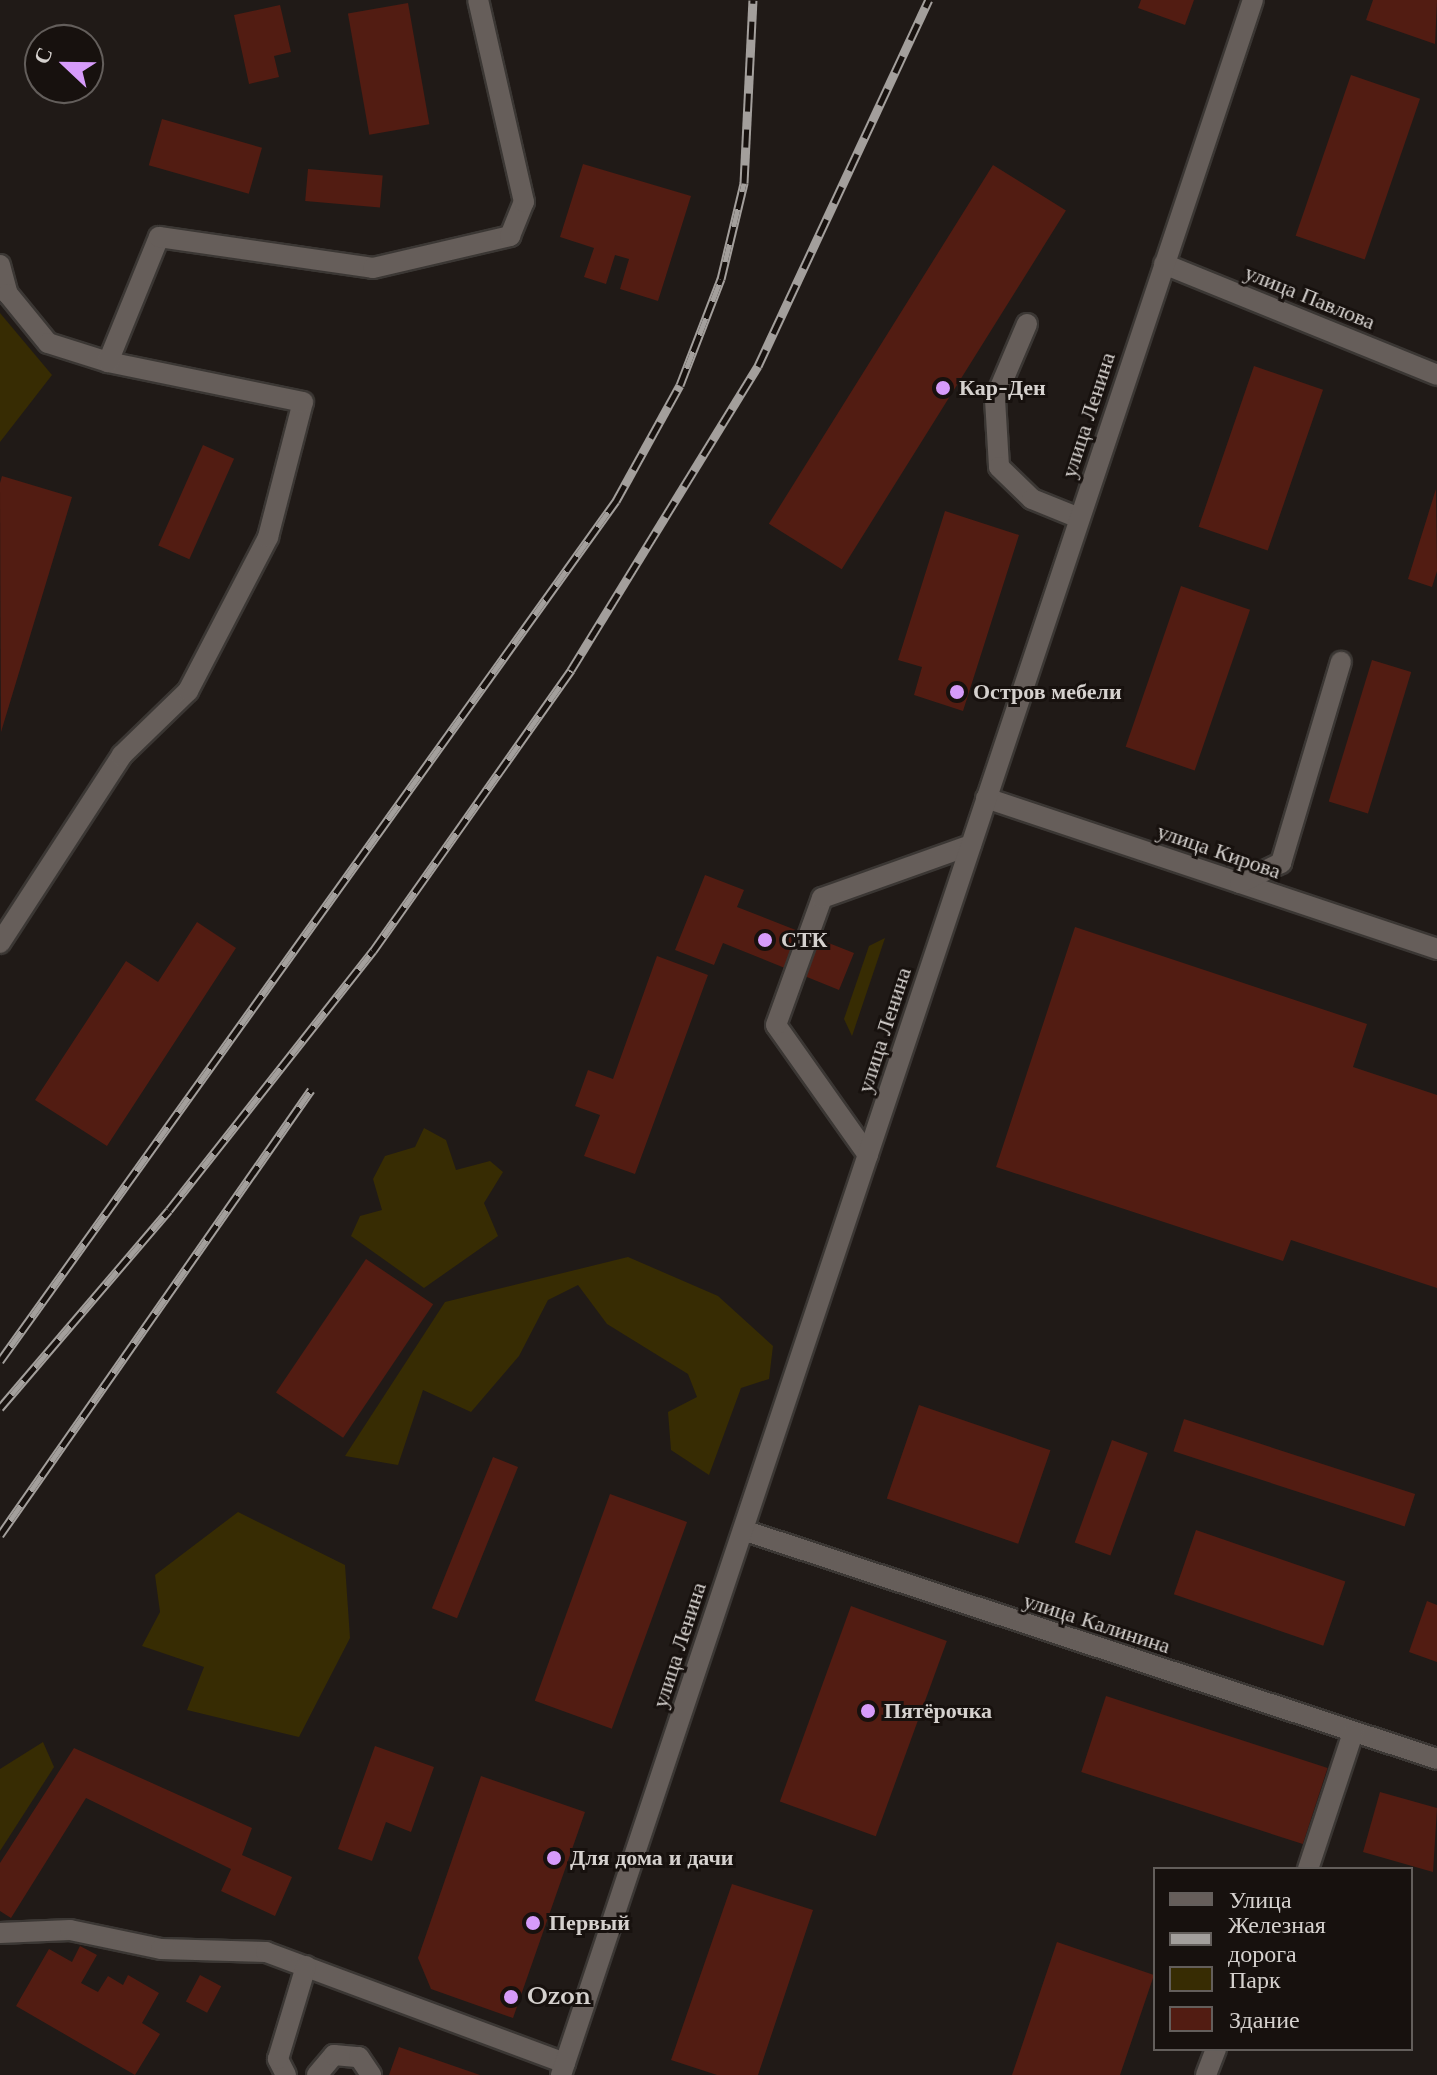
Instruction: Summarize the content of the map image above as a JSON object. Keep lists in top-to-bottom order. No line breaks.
{"streets":{"street":["улица Павлова","улица Ленина","улица Кирова","улица Калинина"]},"crossings":[["улица Павлова","улица Ленина"],["улица Ленина","улица Кирова"],["улица Ленина","улица Калинина"]],"places":["Кар-Ден","Остров мебели","СТК","Пятёрочка","Для дома и дачи","Первый","Ozon"],"legend":["Улица","Железная дорога","Парк","Здание"],"north":"left"}
